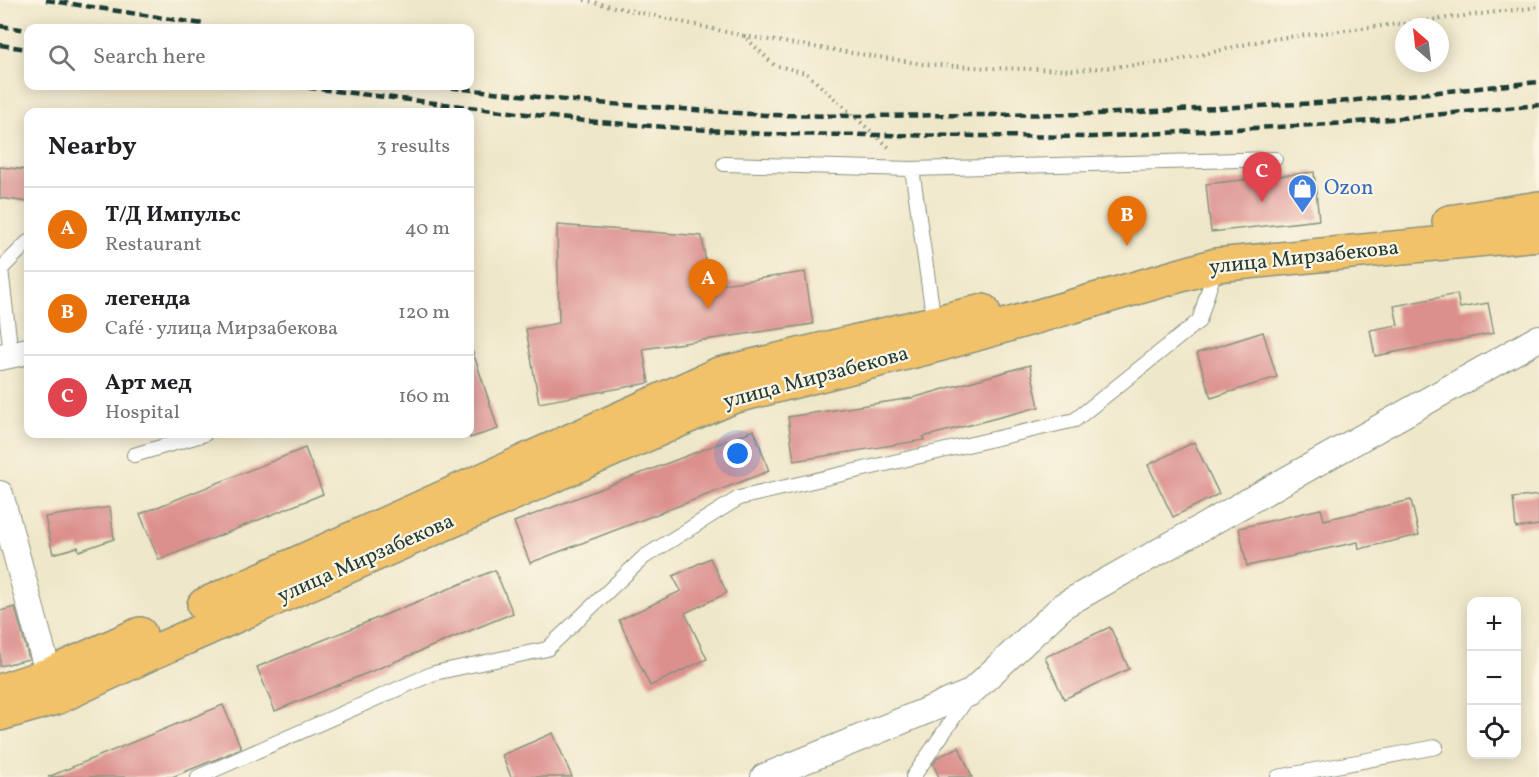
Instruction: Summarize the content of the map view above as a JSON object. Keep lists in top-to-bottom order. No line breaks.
{"streets":{"main road":["улица Мирзабекова"]},"places":{"shop":["Ozon"]},"north":"top left","page":{"search":"Search here","heading":["Nearby","3 results"],"pins":["C","B","A"],"list":[{"mark":"A","name":"Т/Д Импульс","note":"Restaurant","value":"40 m"},{"mark":"B","name":"легенда","note":"Café · улица Мирзабекова","value":"120 m"},{"mark":"C","name":"Арт мед","note":"Hospital","value":"160 m"}],"map_buttons":["+","−"]}}
